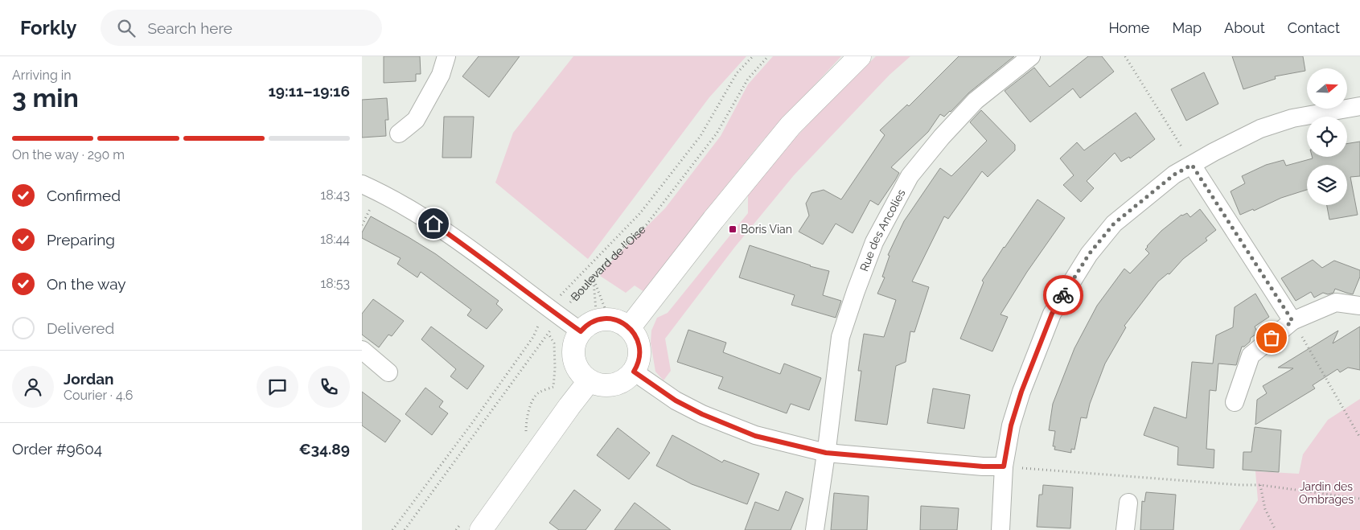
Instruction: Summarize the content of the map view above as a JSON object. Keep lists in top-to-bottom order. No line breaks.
{"streets":{"street":["Rue des Ancolies"],"path":["Boulevard de l'Oise"]},"parks":["Jardin des Ombrages"],"places":{"transit":["Boris Vian"]},"north":"right","page":{"header":"Forkly","search":"Search here","nav":["Home","Map","About","Contact"],"heading":["3 min","Arriving in","19:11–19:16"],"panel":["Jordan","Courier · 4.6","Order #9604","€34.89"],"bar":"On the way · 290 m","list":[["Confirmed","18:43"],["Preparing","18:44"],["On the way","18:53"],"Delivered"]}}
